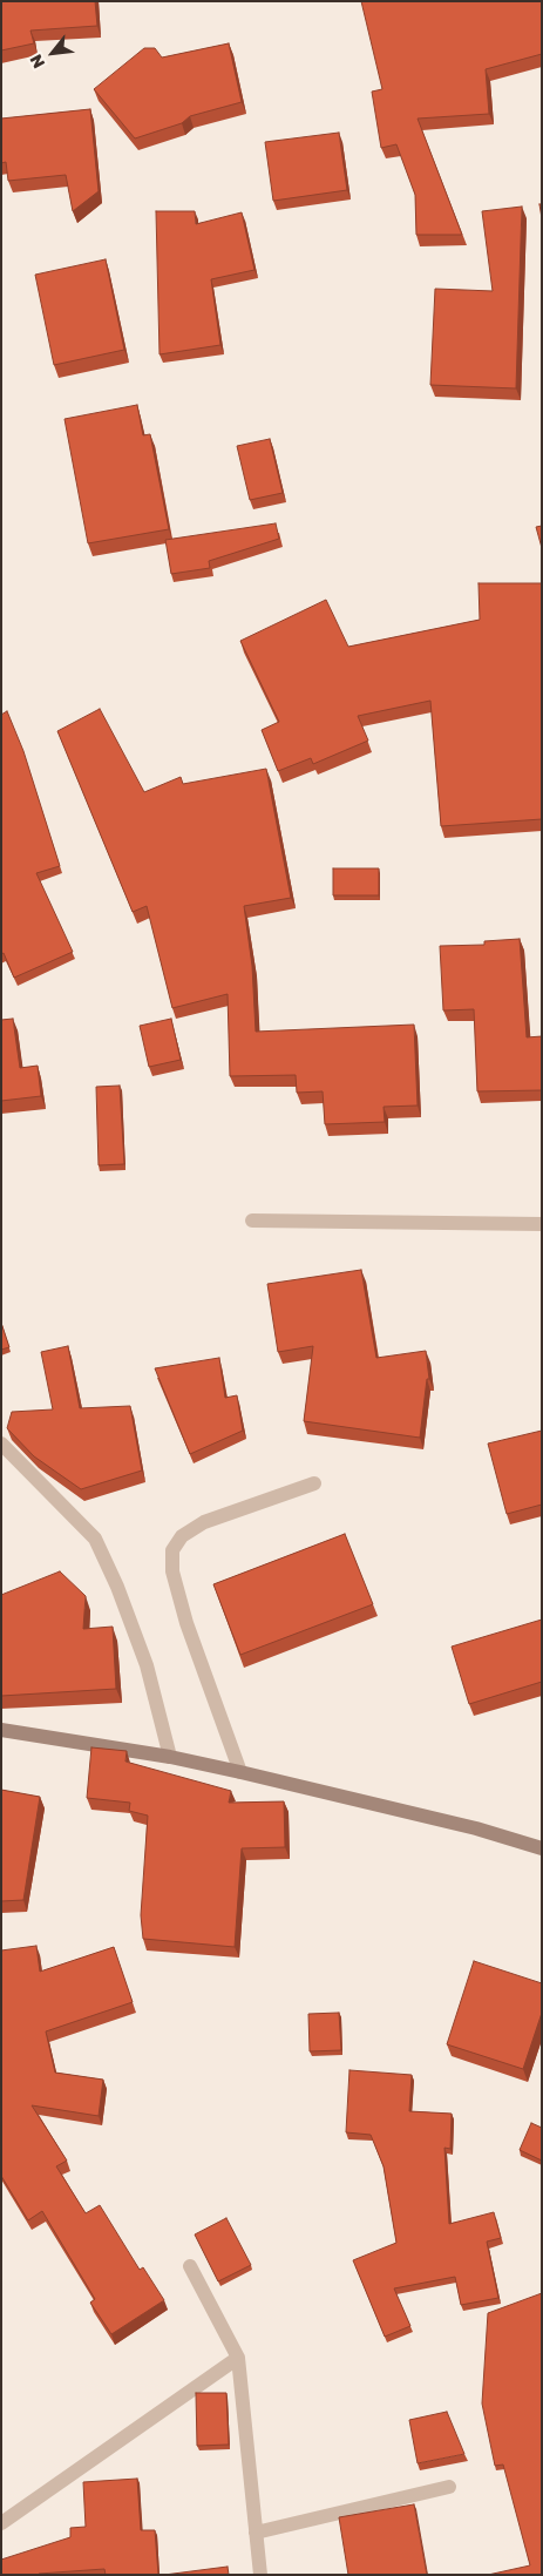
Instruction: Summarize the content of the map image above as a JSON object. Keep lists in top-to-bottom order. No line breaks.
{"north":"bottom left"}
